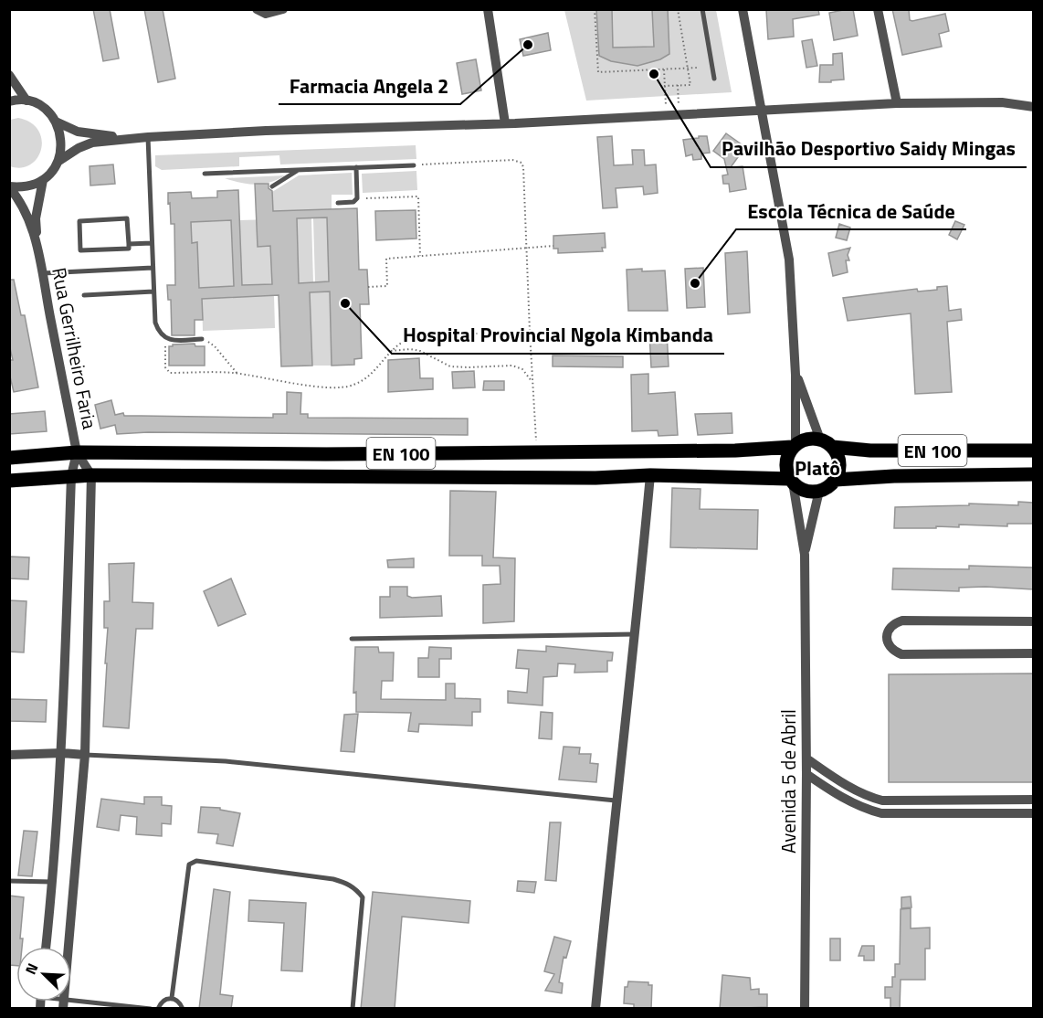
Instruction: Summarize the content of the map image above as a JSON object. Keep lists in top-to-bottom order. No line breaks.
{"streets":{"main road":["EN 100"],"street":["Rua Gerrilheiro Faria","Avenida 5 de Abril"]},"crossings":[["Rua Gerrilheiro Faria","EN 100"],["EN 100","Avenida 5 de Abril"]],"districts":["Platô"],"places":["Farmacia Angela 2","Pavilhão Desportivo Saidy Mingas","Escola Técnica de Saúde","Hospital Provincial Ngola Kimbanda"],"north":"top left"}
